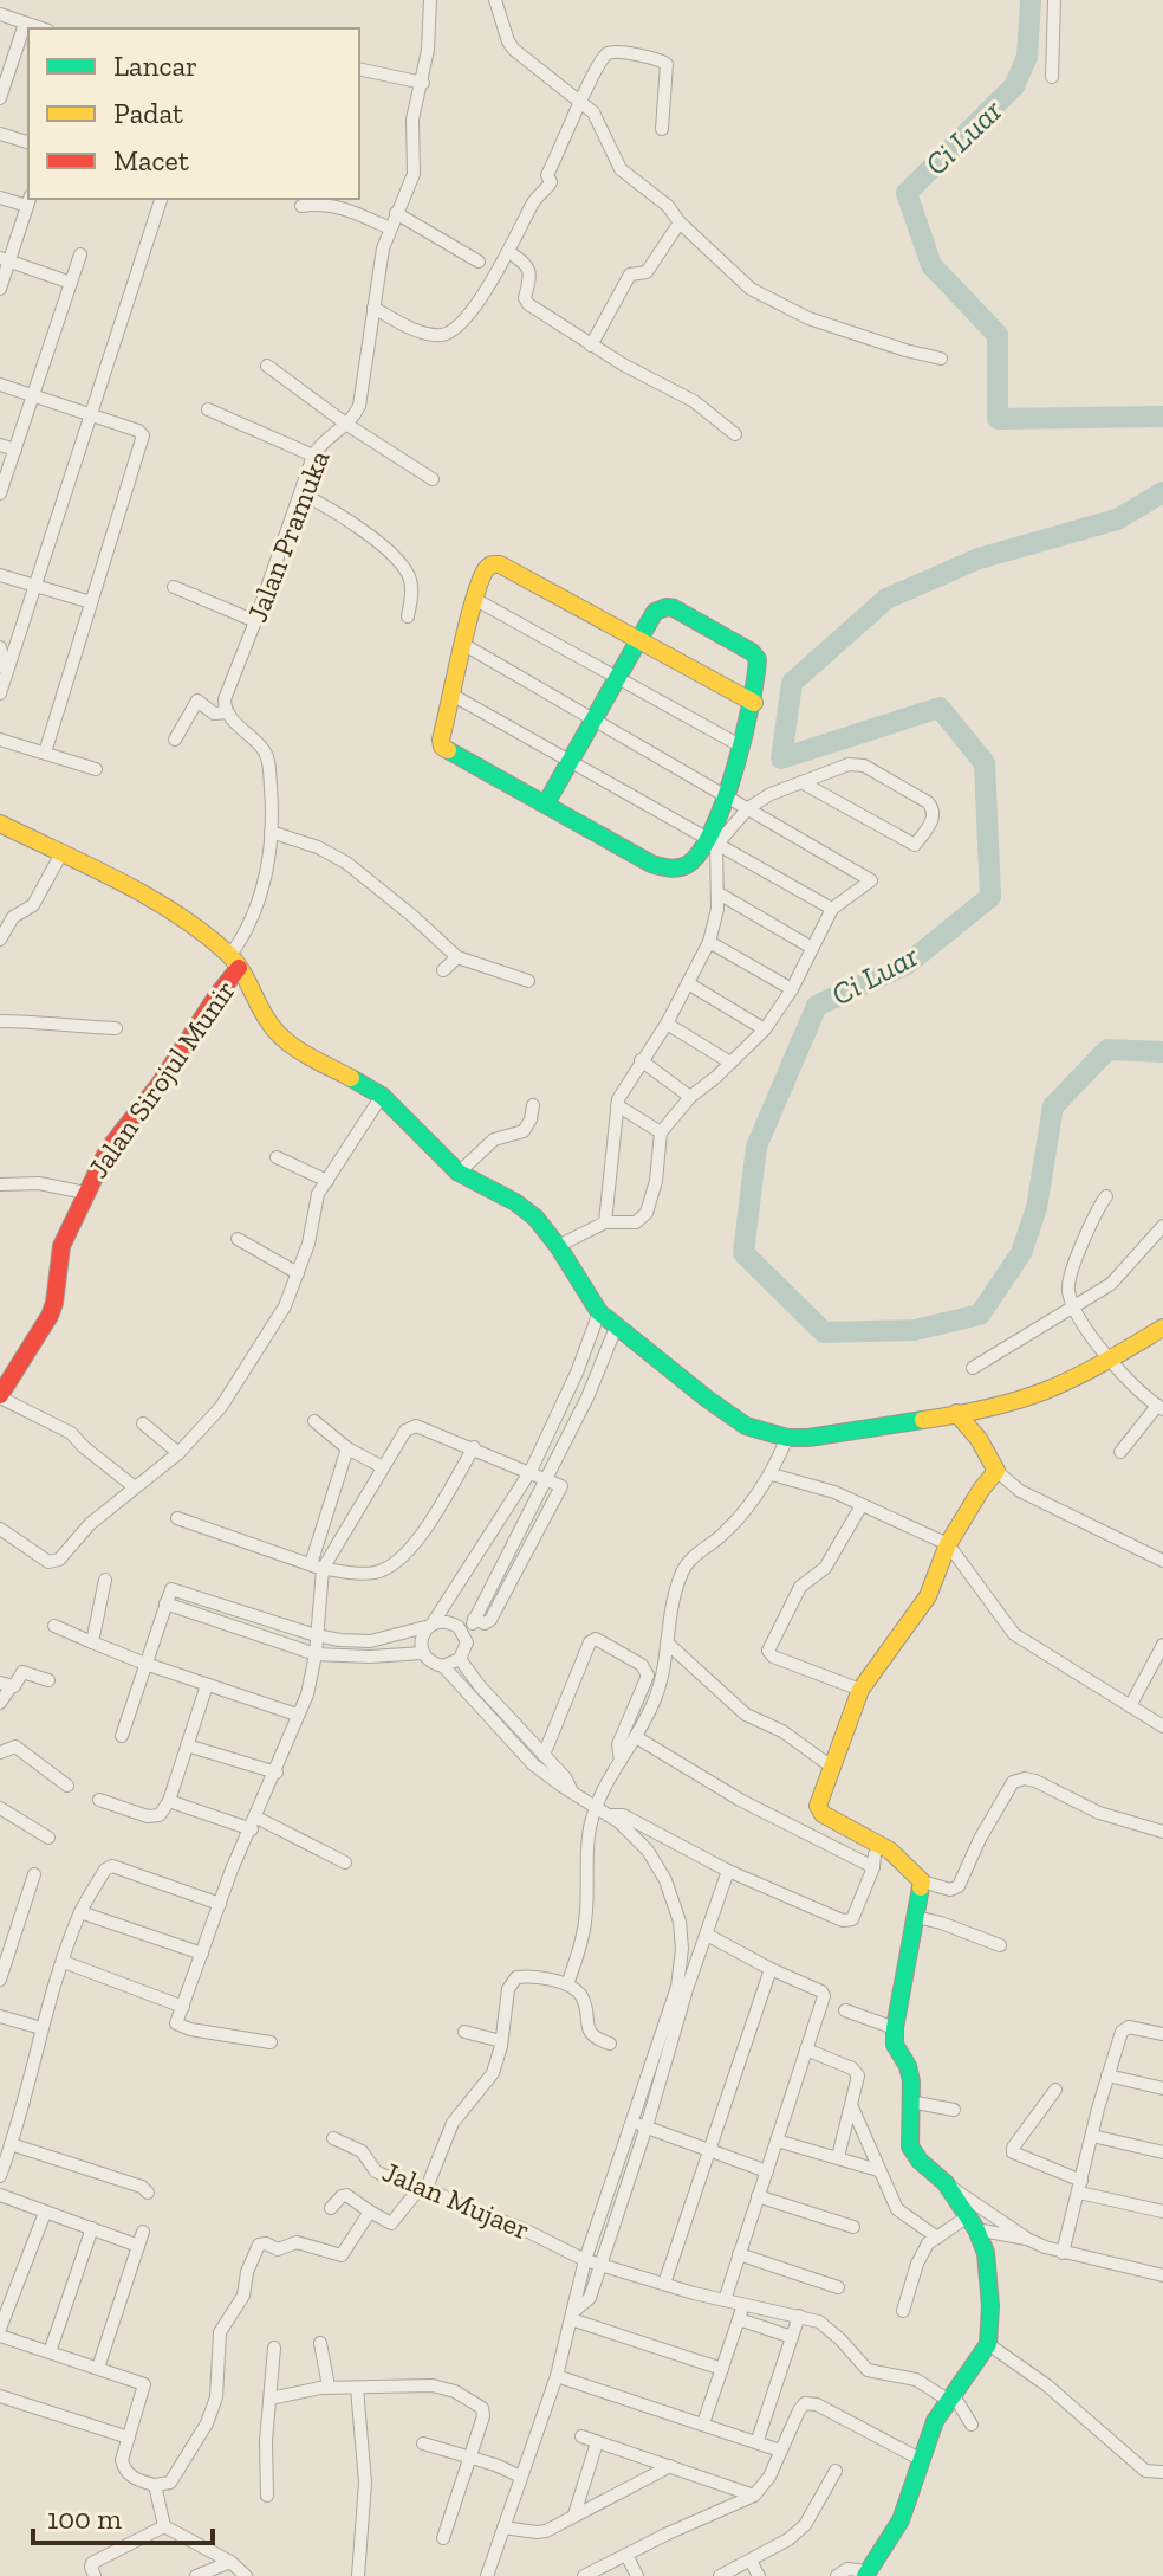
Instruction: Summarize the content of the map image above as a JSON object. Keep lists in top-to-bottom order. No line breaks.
{"streets":{"street":["Jalan Pramuka","Jalan Sirojul Munir","Jalan Mujaer"]},"water":["Ci Luar"],"legend":["Lancar","Padat","Macet"],"scale_bar":"100 m"}
